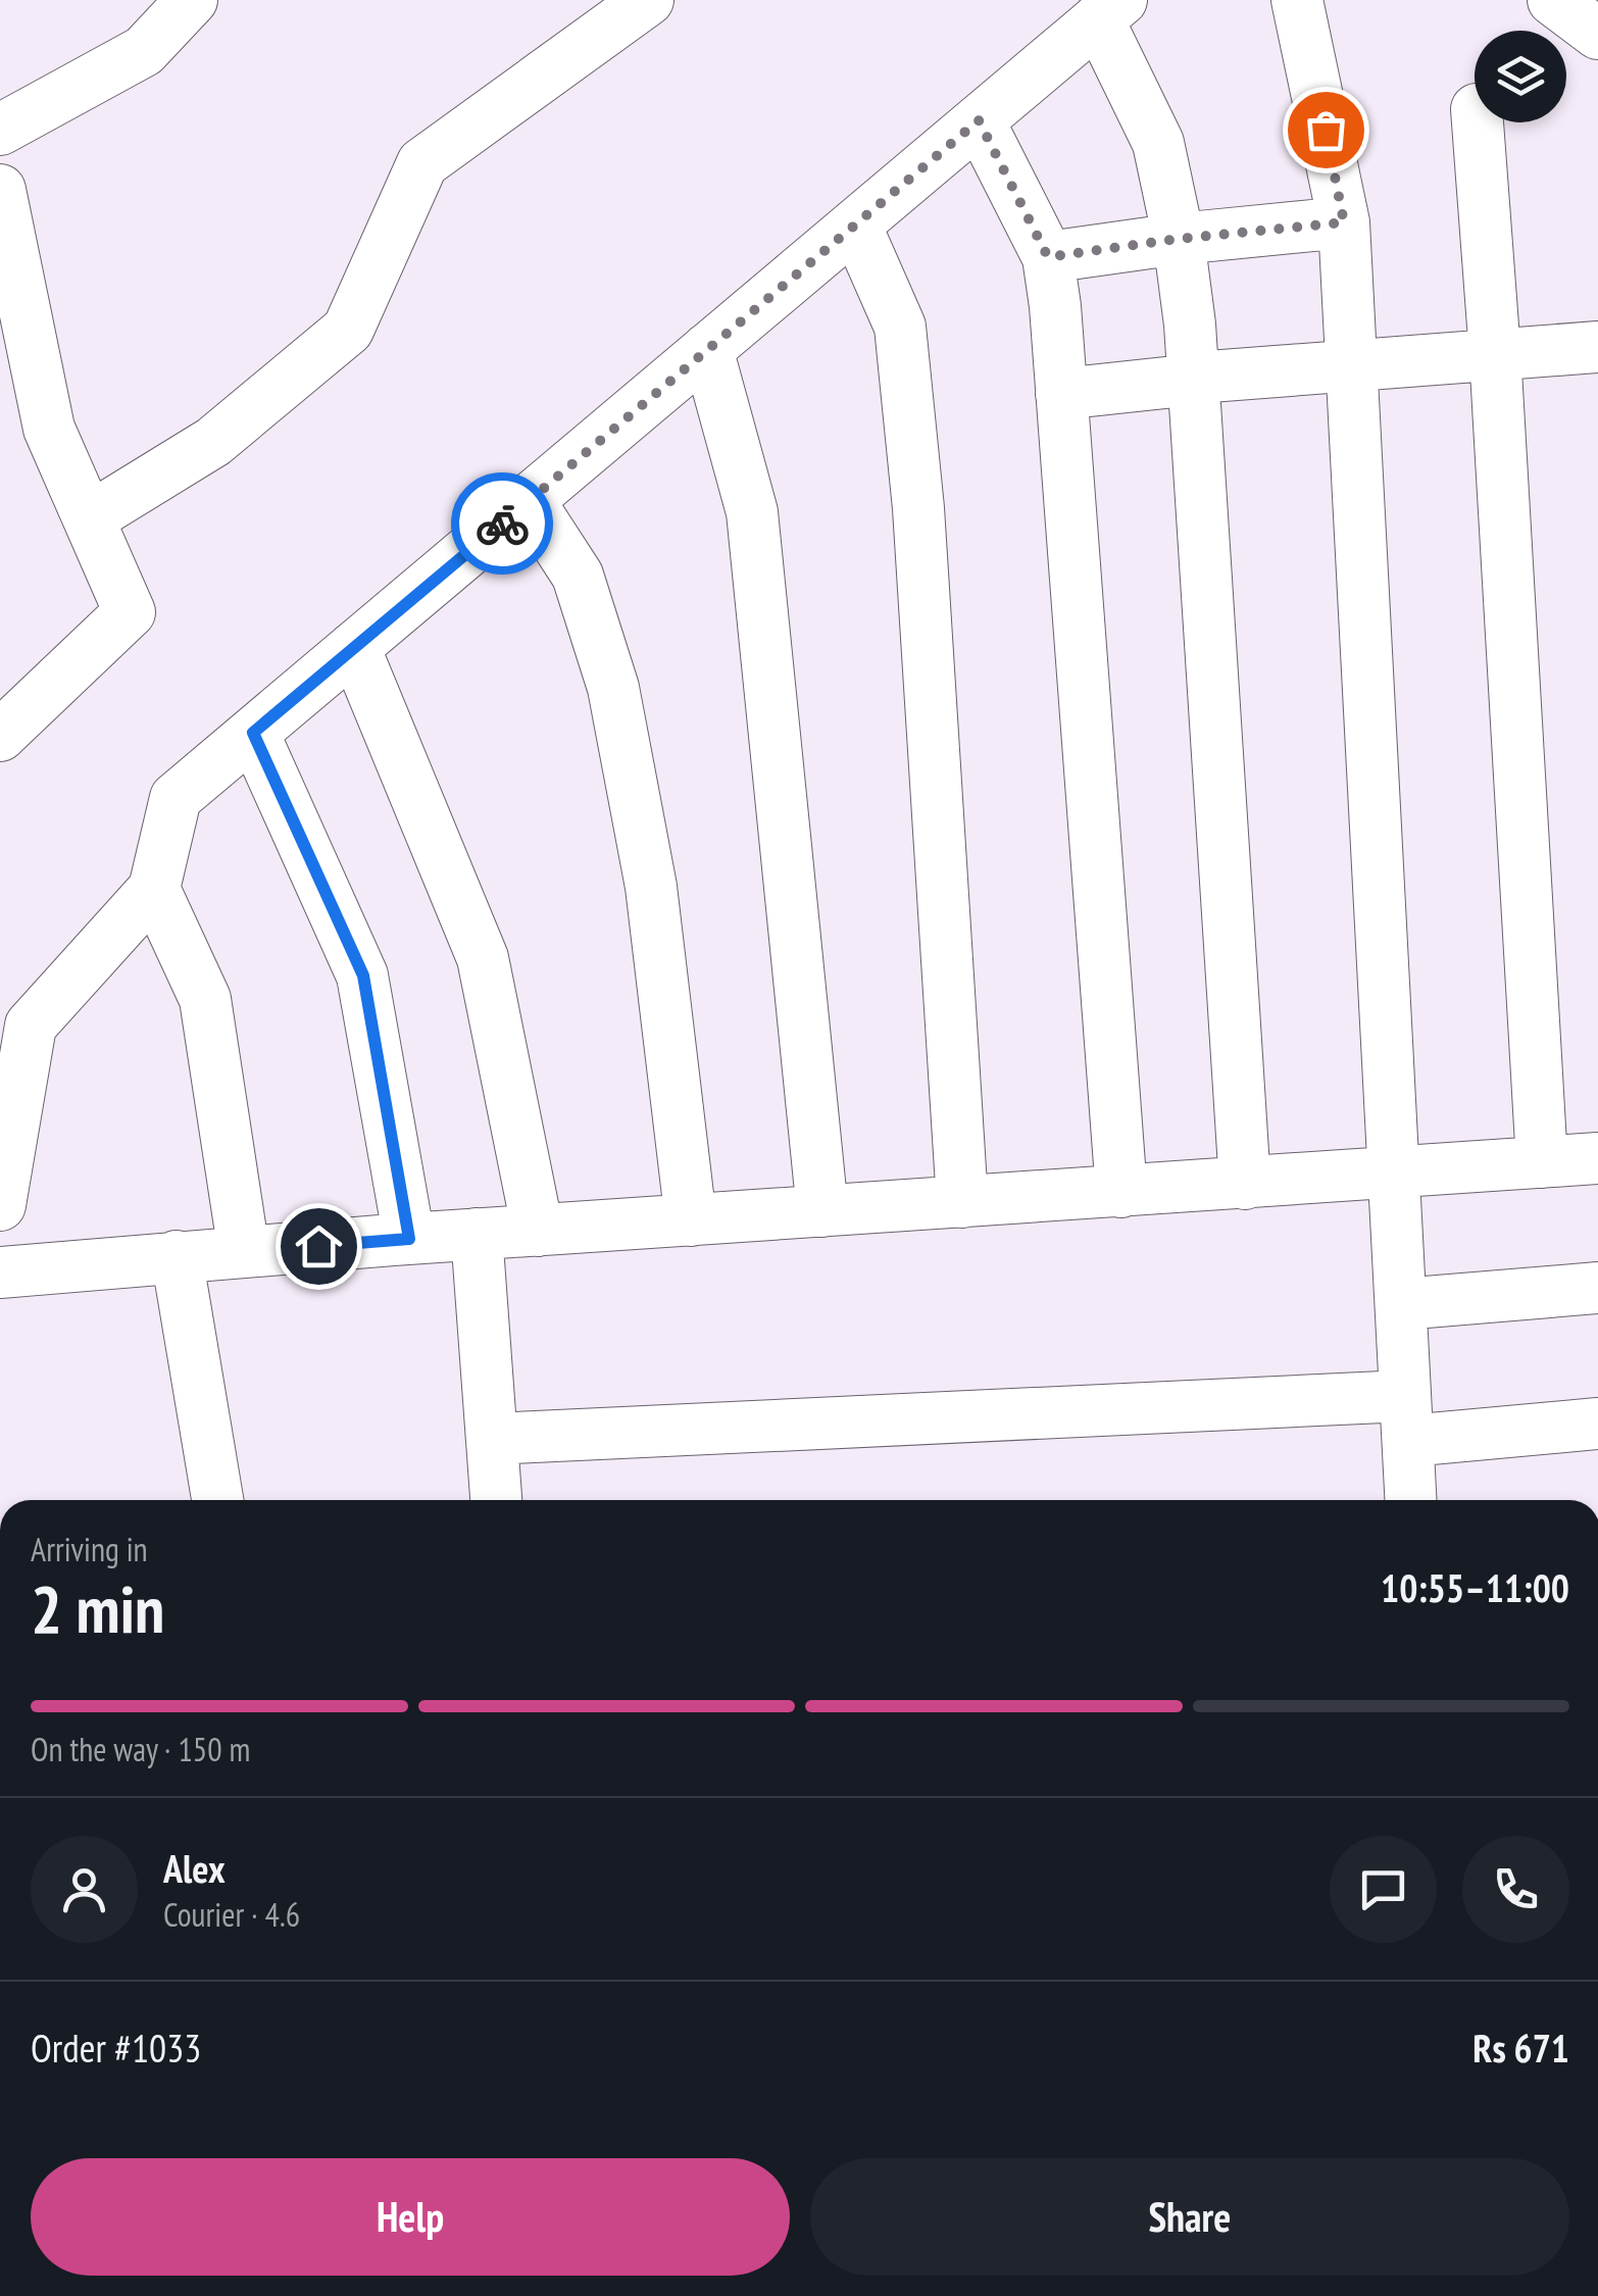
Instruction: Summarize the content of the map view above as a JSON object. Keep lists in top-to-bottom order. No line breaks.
{"page":{"heading":["2 min","Arriving in","10:55–11:00"],"panel":["Alex","Courier · 4.6","Order #1033","Rs 671"],"bar":"On the way · 150 m","buttons":["Help","Share"]}}
